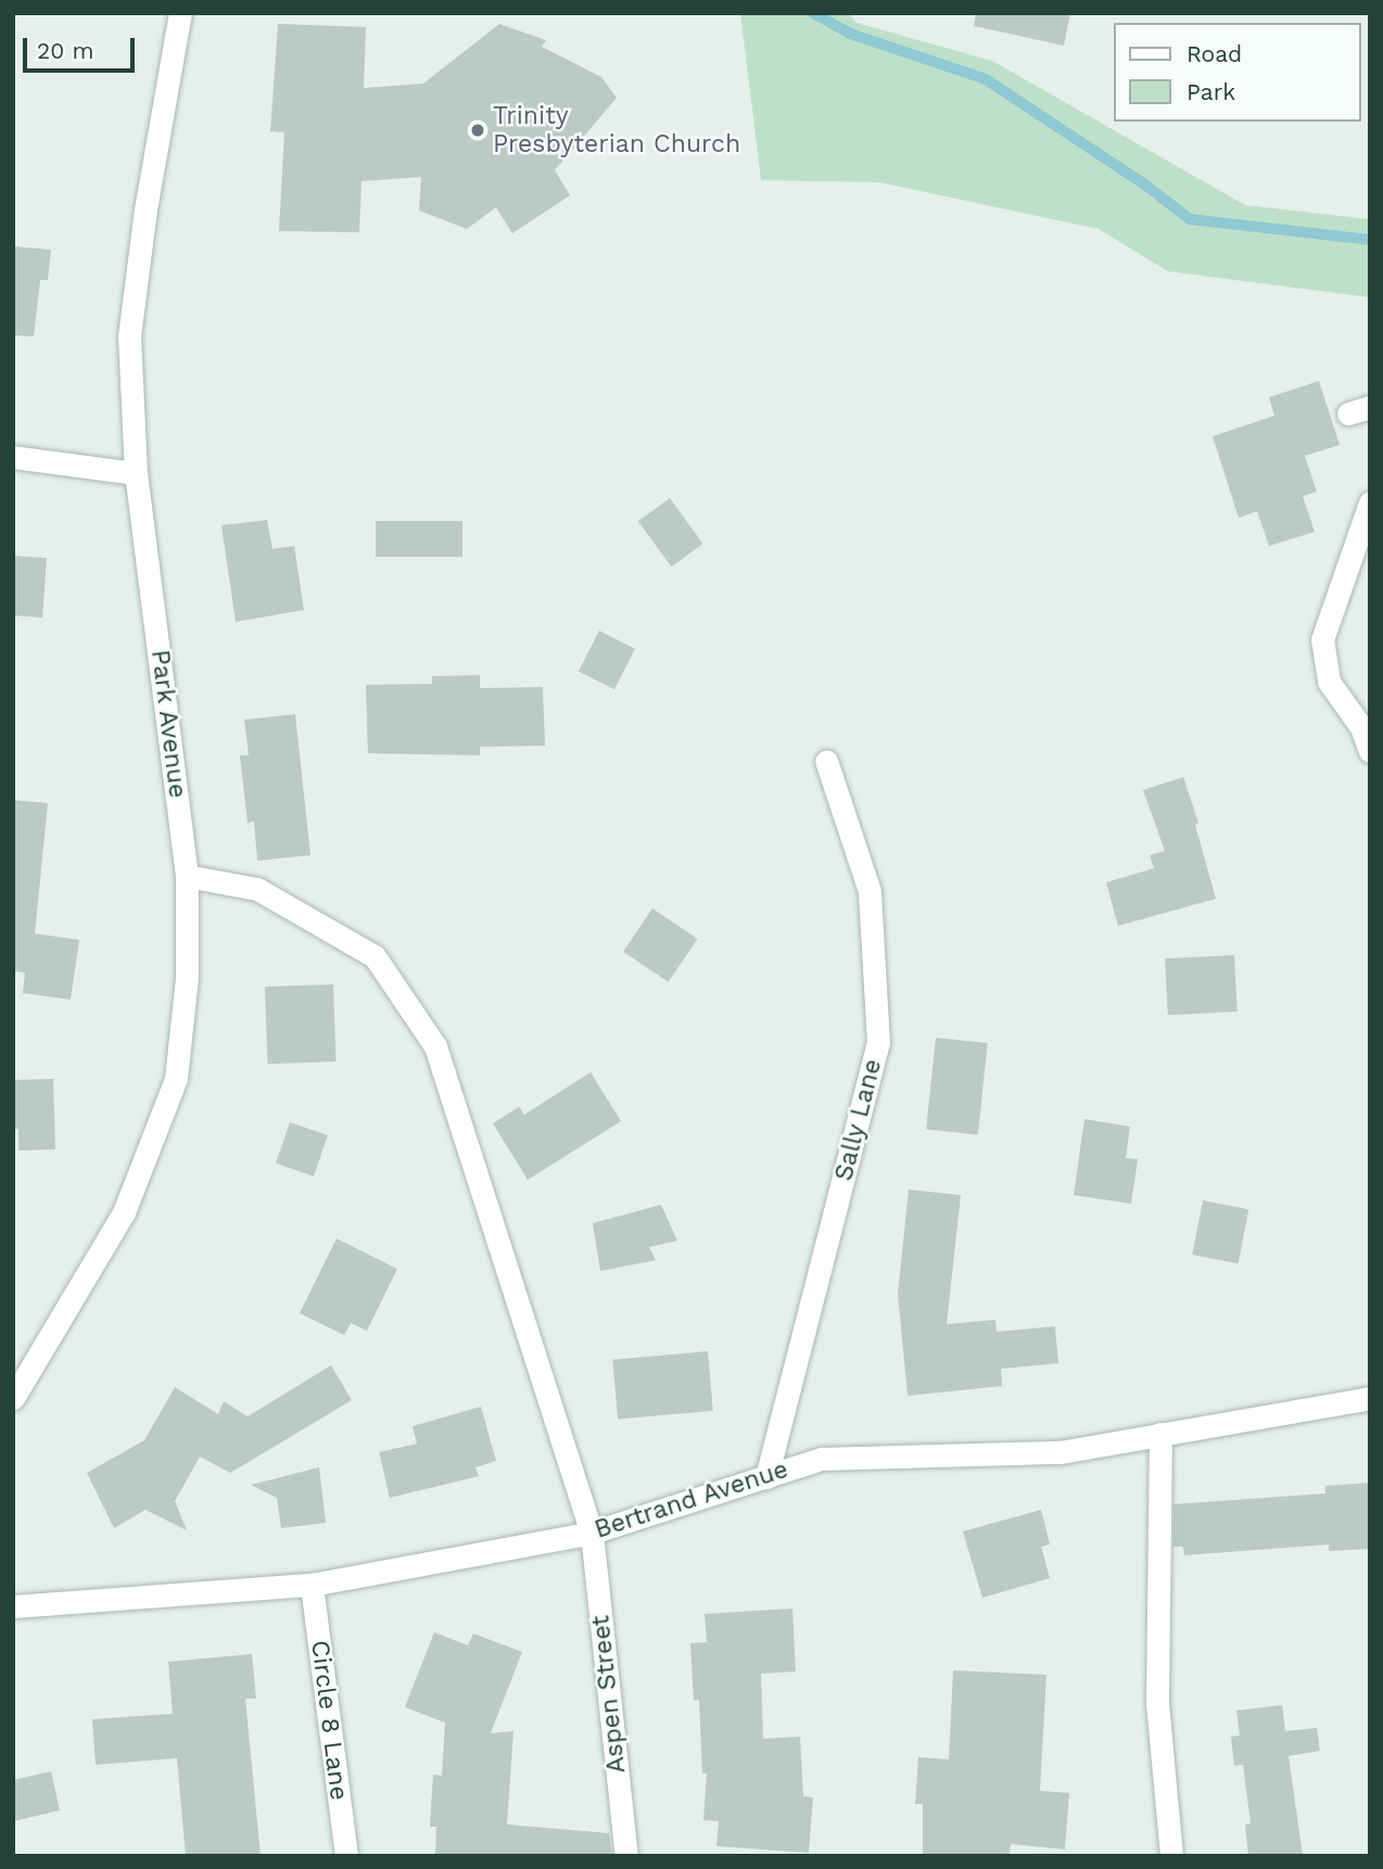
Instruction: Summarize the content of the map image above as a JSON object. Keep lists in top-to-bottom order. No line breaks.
{"streets":{"street":["Park Avenue","Sally Lane","Bertrand Avenue","Aspen Street","Circle 8 Lane"]},"crossings":[["Park Avenue","Aspen Street"],["Sally Lane","Bertrand Avenue"],["Bertrand Avenue","Aspen Street"],["Bertrand Avenue","Circle 8 Lane"]],"places":["Trinity Presbyterian Church"],"legend":["Road","Park"],"scale_bar":"20 m"}
